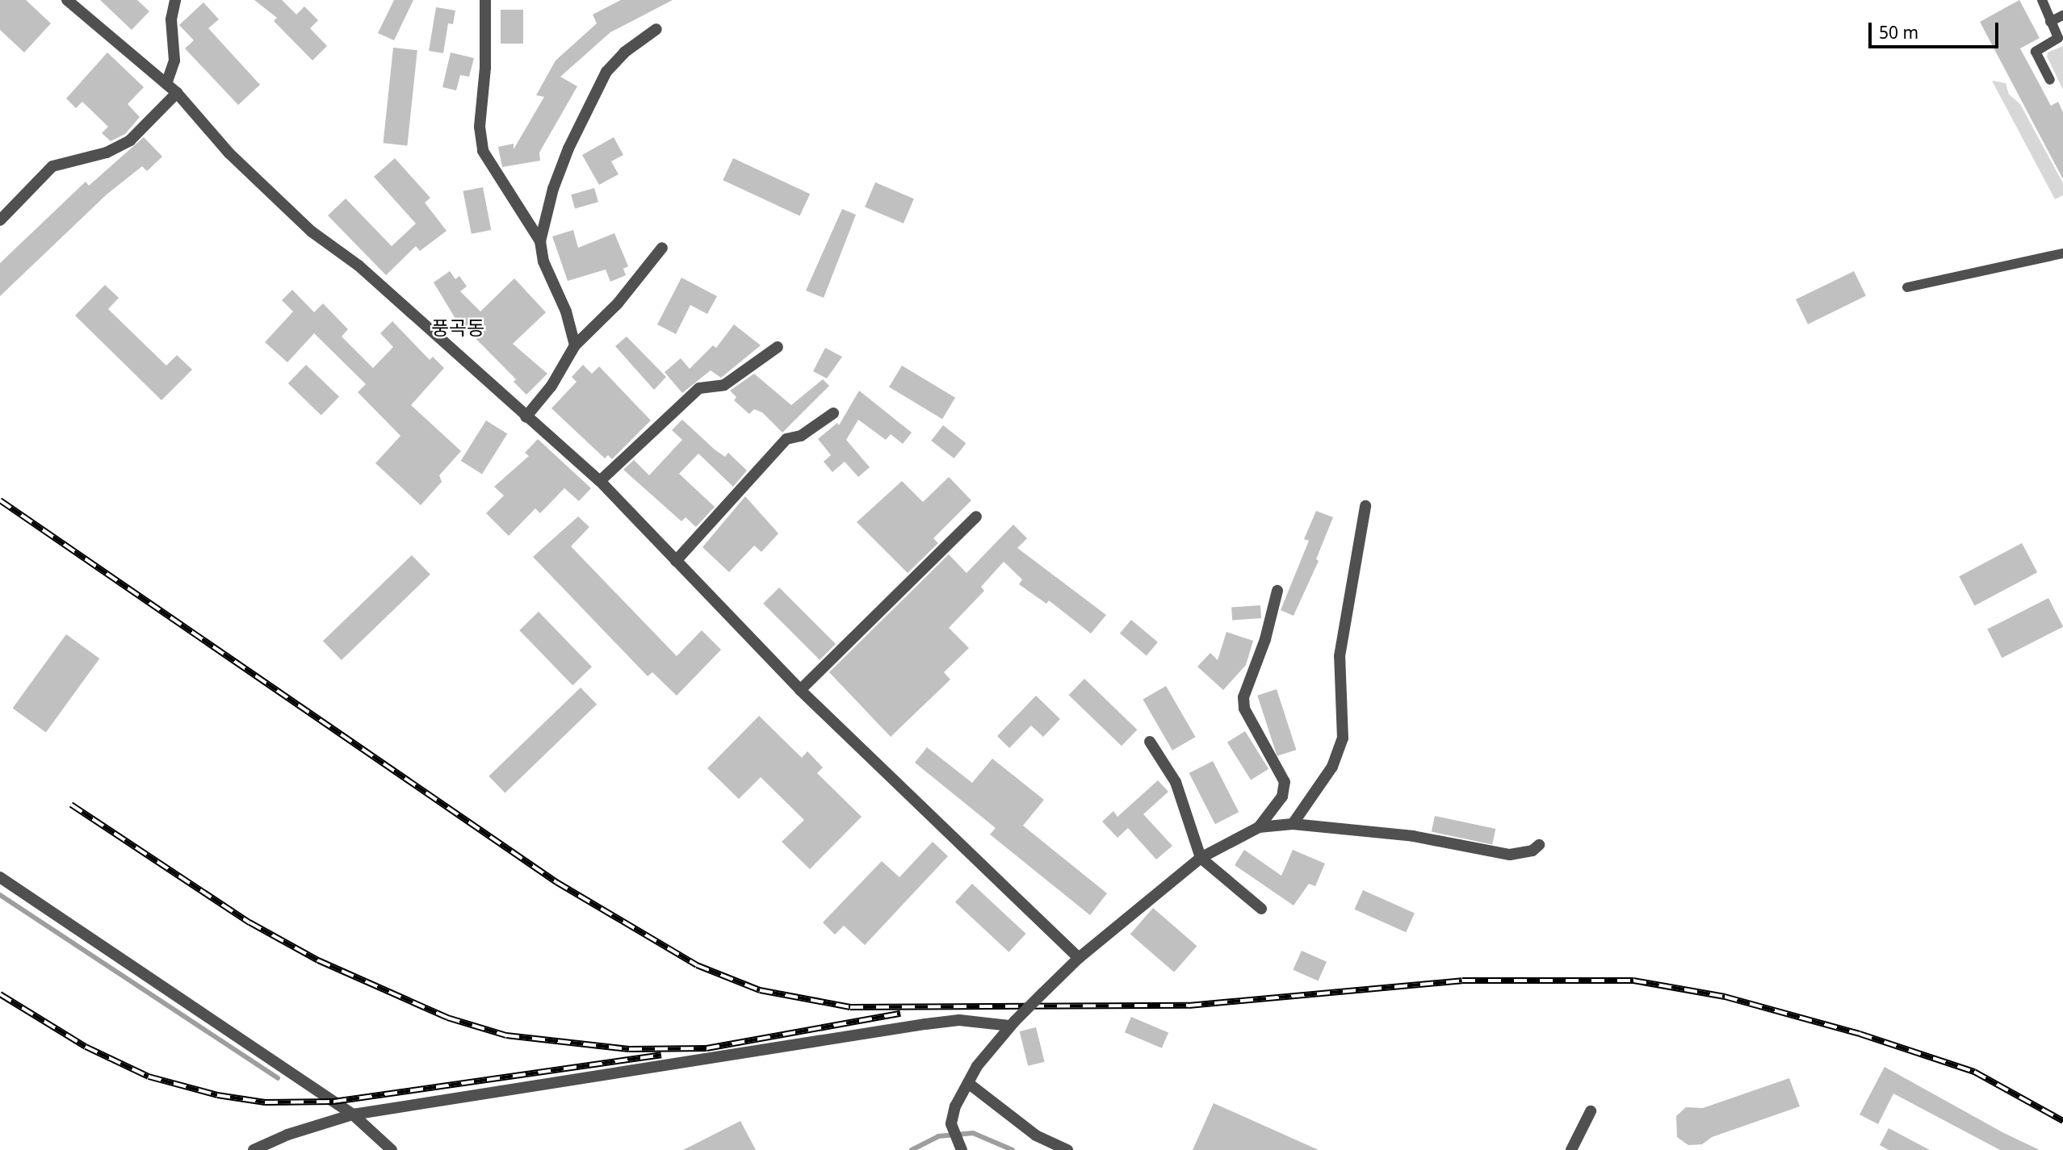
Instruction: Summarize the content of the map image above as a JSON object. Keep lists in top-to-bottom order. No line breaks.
{"districts":["풍곡동"],"scale_bar":"50 m"}
